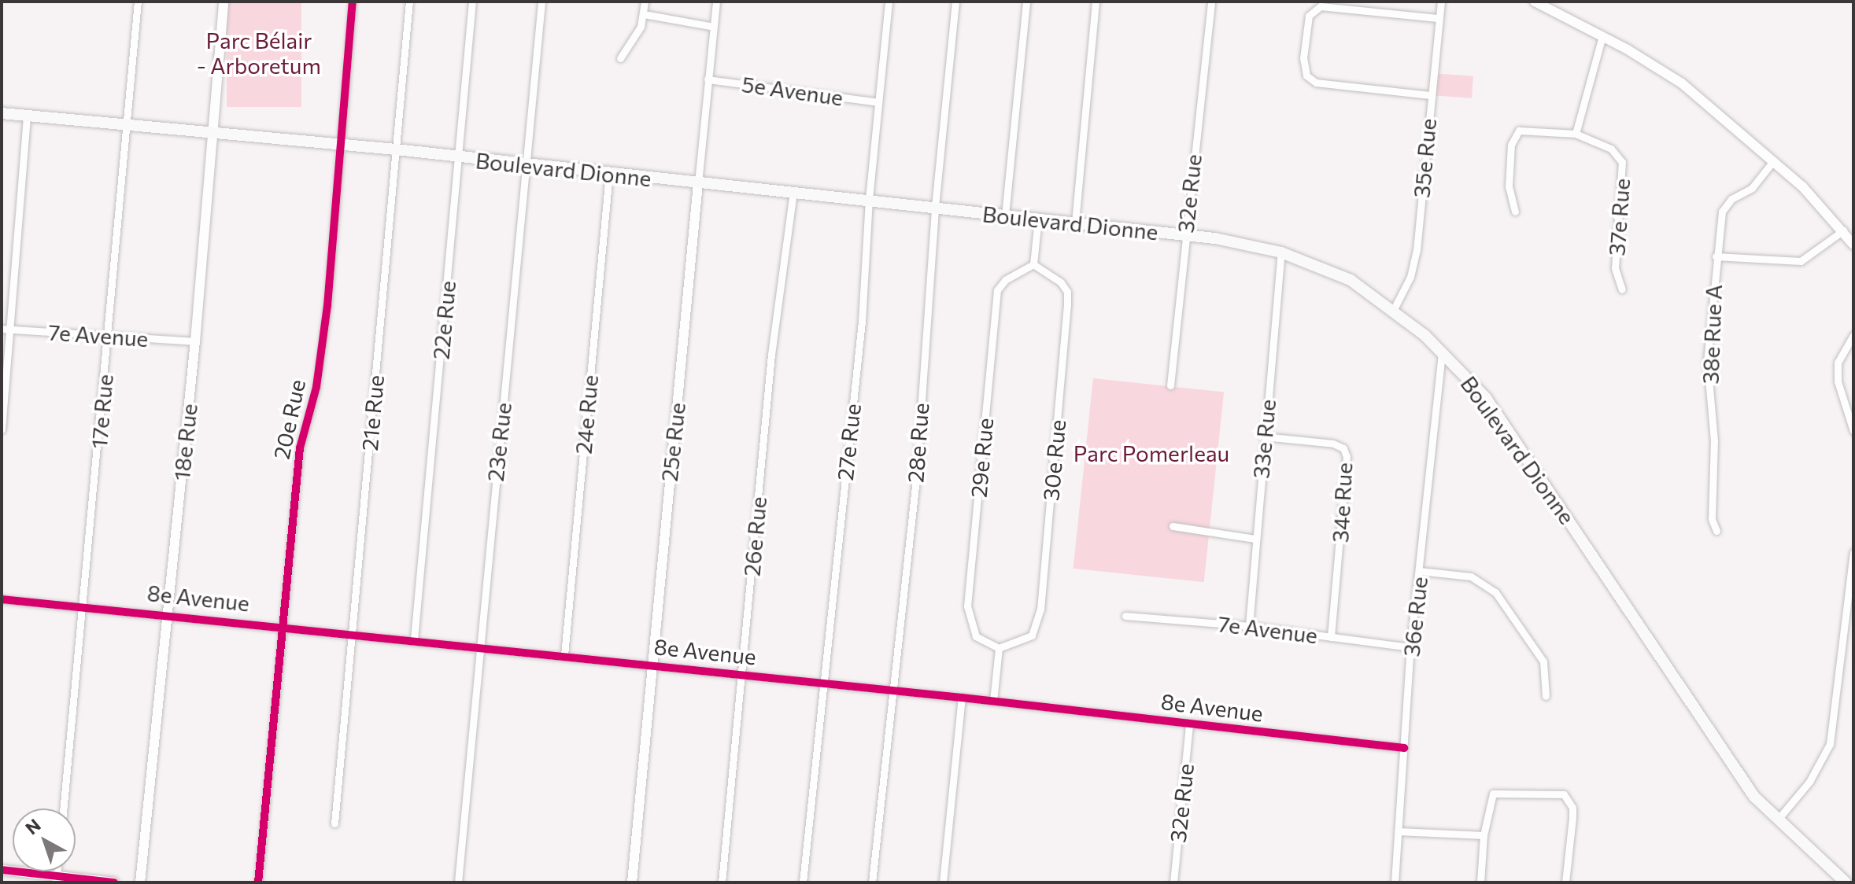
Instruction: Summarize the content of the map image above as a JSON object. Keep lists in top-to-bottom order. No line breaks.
{"streets":{"main road":["Boulevard Dionne"],"street":["5e Avenue","35e Rue","32e Rue","37e Rue","22e Rue","38e Rue A","7e Avenue","17e Rue","21e Rue","24e Rue","20e Rue","33e Rue","18e Rue","23e Rue","25e Rue","27e Rue","28e Rue","29e Rue","30e Rue","34e Rue","26e Rue","8e Avenue","36e Rue"]},"crossings":[["5e Avenue","25e Rue"],["5e Avenue","27e Rue"],["35e Rue","Boulevard Dionne"],["Boulevard Dionne","32e Rue"],["Boulevard Dionne","22e Rue"],["Boulevard Dionne","17e Rue"],["Boulevard Dionne","21e Rue"],["Boulevard Dionne","24e Rue"],["Boulevard Dionne","20e Rue"],["Boulevard Dionne","33e Rue"],["Boulevard Dionne","18e Rue"],["Boulevard Dionne","23e Rue"],["Boulevard Dionne","25e Rue"],["Boulevard Dionne","27e Rue"],["Boulevard Dionne","28e Rue"],["Boulevard Dionne","26e Rue"],["Boulevard Dionne","36e Rue"],["32e Rue","8e Avenue"],["22e Rue","8e Avenue"],["7e Avenue","17e Rue"],["7e Avenue","33e Rue"],["7e Avenue","18e Rue"],["7e Avenue","34e Rue"],["7e Avenue","36e Rue"],["17e Rue","8e Avenue"],["21e Rue","8e Avenue"],["24e Rue","8e Avenue"],["20e Rue","8e Avenue"],["33e Rue","34e Rue"],["18e Rue","8e Avenue"],["23e Rue","8e Avenue"],["25e Rue","8e Avenue"],["27e Rue","8e Avenue"],["28e Rue","8e Avenue"],["29e Rue","30e Rue"],["26e Rue","8e Avenue"],["8e Avenue","36e Rue"]],"parks":["Parc Bélair - Arboretum","Parc Pomerleau"],"north":"top left"}
